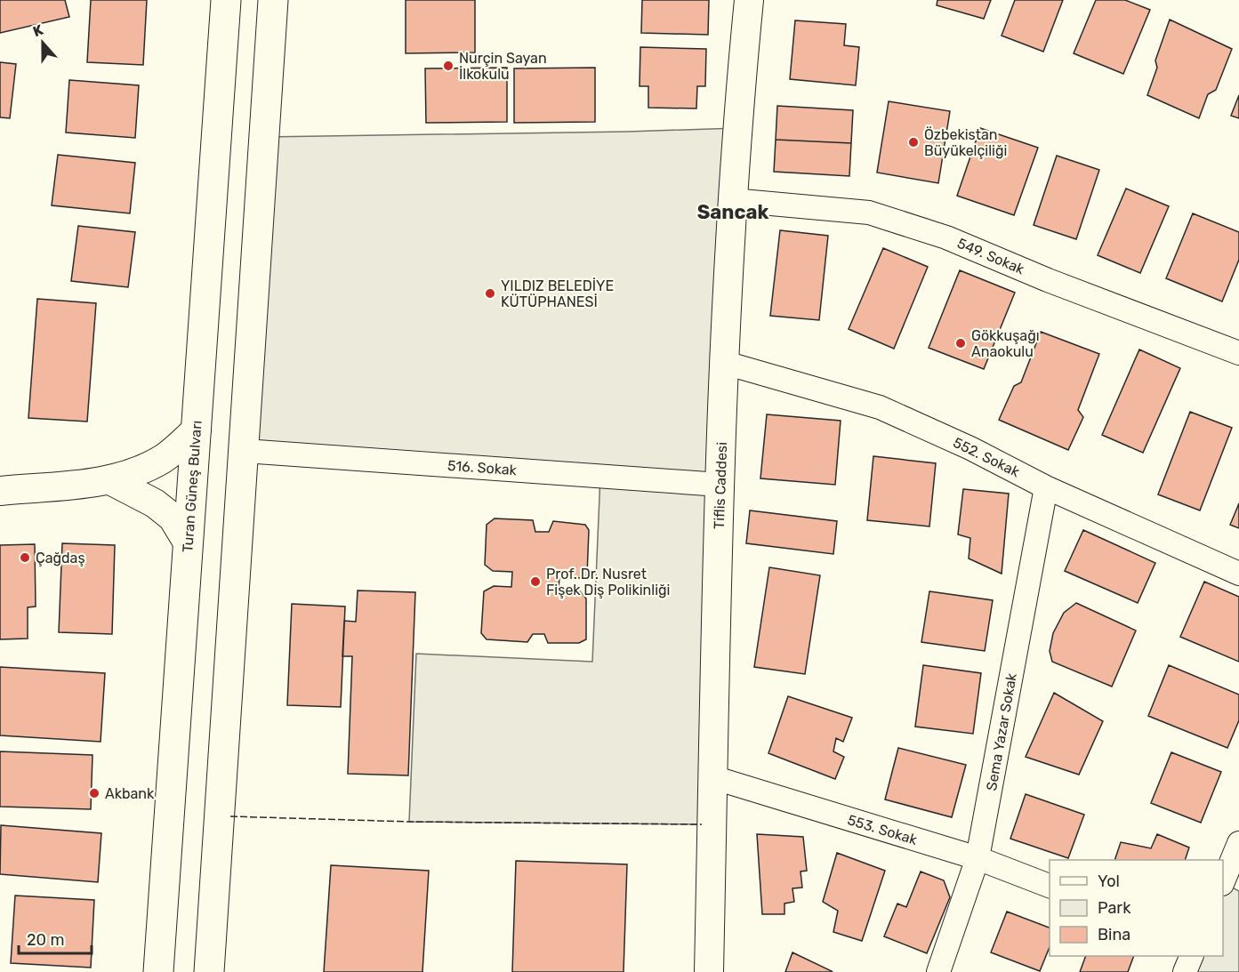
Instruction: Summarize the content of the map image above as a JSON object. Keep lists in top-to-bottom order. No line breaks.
{"streets":{"main road":["Turan Güneş Bulvarı"],"street":["549. Sokak","552. Sokak","516. Sokak","Tiflis Caddesi","Sema Yazar Sokak","553. Sokak"]},"crossings":[["549. Sokak","Tiflis Caddesi"],["552. Sokak","Tiflis Caddesi"],["552. Sokak","Sema Yazar Sokak"],["516. Sokak","Tiflis Caddesi"],["Tiflis Caddesi","553. Sokak"],["Sema Yazar Sokak","553. Sokak"]],"districts":["Sancak"],"places":["Nurçin Sayan İlkokulu","Özbekistan Büyükelçiliği","YILDIZ BELEDİYE KÜTÜPHANESİ","Gökkuşağı Anaokulu","Çağdaş","Prof. Dr. Nusret Fişek Diş Polikinliği","Akbank"],"legend":["Yol","Park","Bina"],"scale_bar":"20 m","north":"top"}
